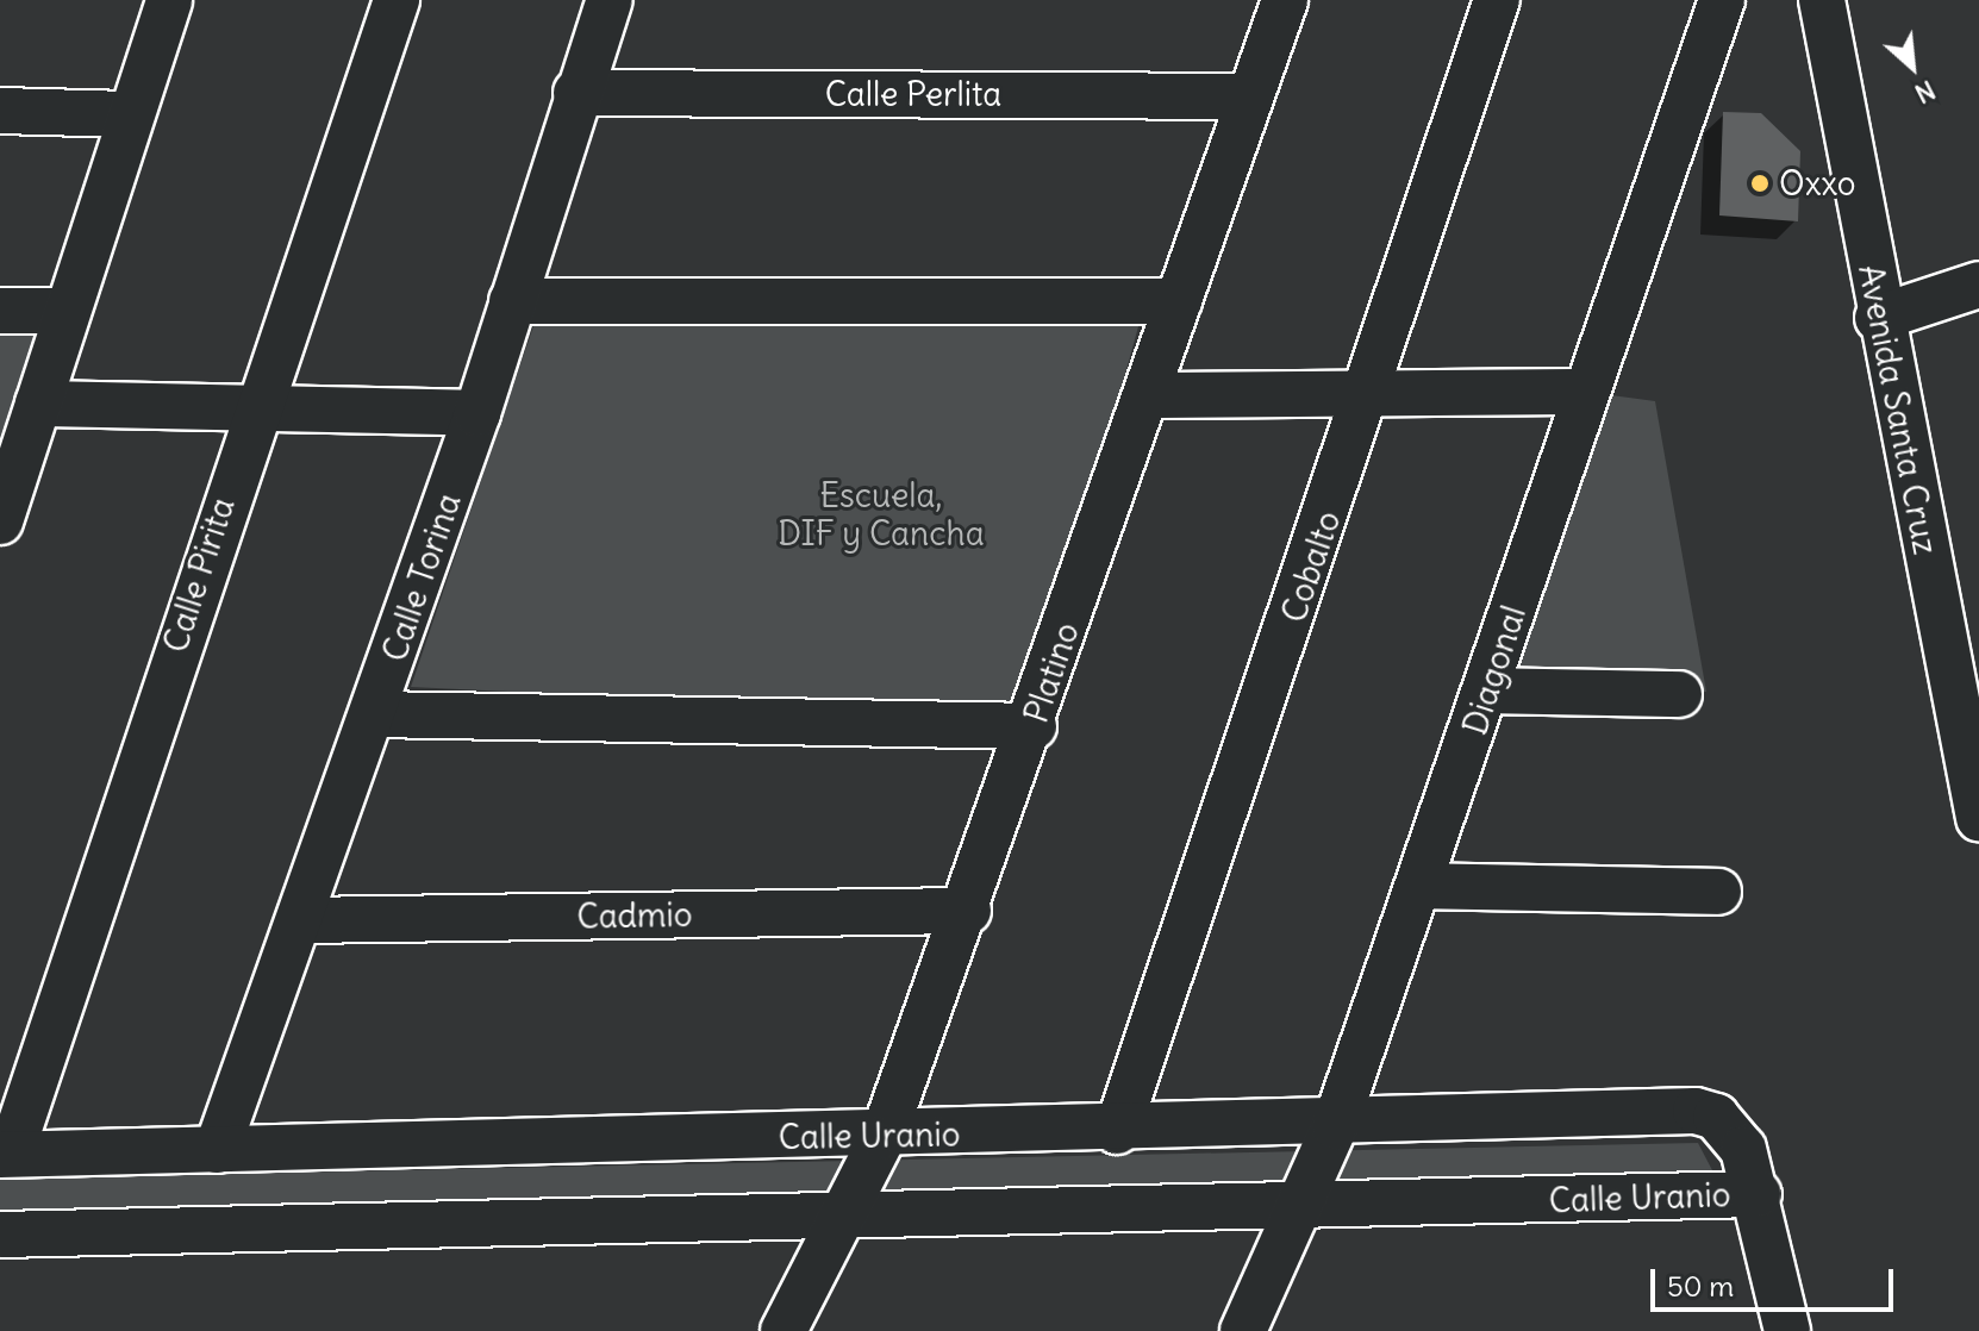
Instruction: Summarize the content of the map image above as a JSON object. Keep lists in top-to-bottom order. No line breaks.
{"streets":{"street":["Calle Perlita","Avenida Santa Cruz","Cobalto","Calle Pirita","Calle Torina","Diagonal","Platino","Cadmio","Calle Uranio"]},"crossings":[["Calle Perlita","Calle Torina"],["Calle Perlita","Platino"],["Cobalto","Calle Uranio"],["Calle Pirita","Calle Uranio"],["Calle Torina","Cadmio"],["Calle Torina","Calle Uranio"],["Diagonal","Calle Uranio"],["Platino","Cadmio"],["Platino","Calle Uranio"]],"parks":["Escuela, DIF y Cancha"],"places":["Oxxo"],"scale_bar":"50 m","north":"bottom right"}
